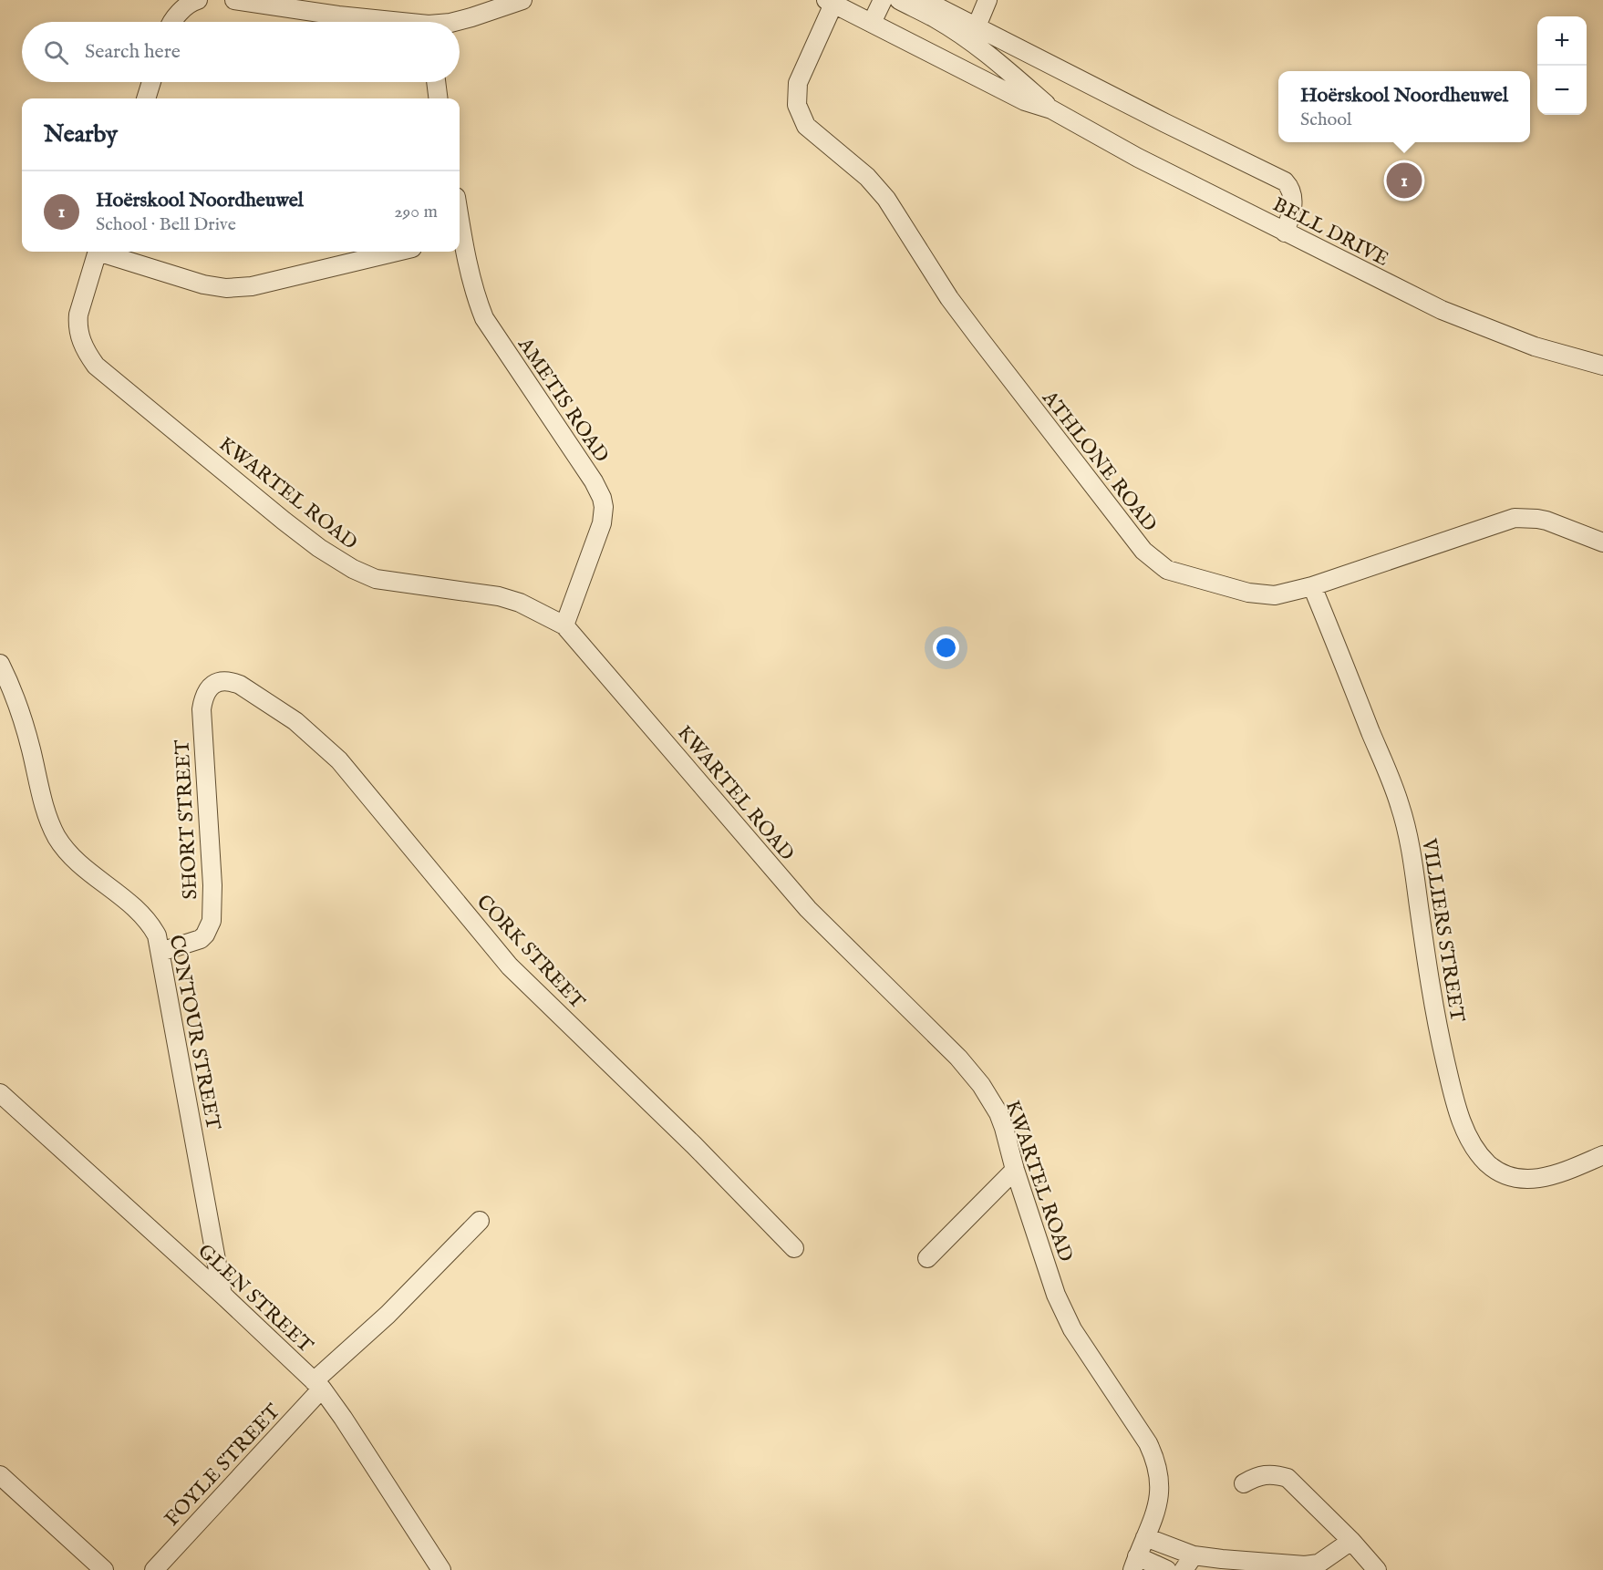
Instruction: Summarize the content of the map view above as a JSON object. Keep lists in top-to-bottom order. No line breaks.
{"streets":{"street":["BELL DRIVE","AMETIS ROAD","ATHLONE ROAD","KWARTEL ROAD","SHORT STREET","VILLIERS STREET","CORK STREET","CONTOUR STREET","GLEN STREET","FOYLE STREET"]},"crossings":[["BELL DRIVE","ATHLONE ROAD"],["AMETIS ROAD","KWARTEL ROAD"],["ATHLONE ROAD","VILLIERS STREET"],["SHORT STREET","CORK STREET"],["SHORT STREET","CONTOUR STREET"],["CONTOUR STREET","GLEN STREET"],["GLEN STREET","FOYLE STREET"]],"page":{"map_buttons":["+","−"],"search":"Search here","popup":["Hoërskool Noordheuwel","School"],"heading":"Nearby","pins":"1","list":[{"mark":"1","name":"Hoërskool Noordheuwel","note":"School · Bell Drive","value":"290 m"}]}}
